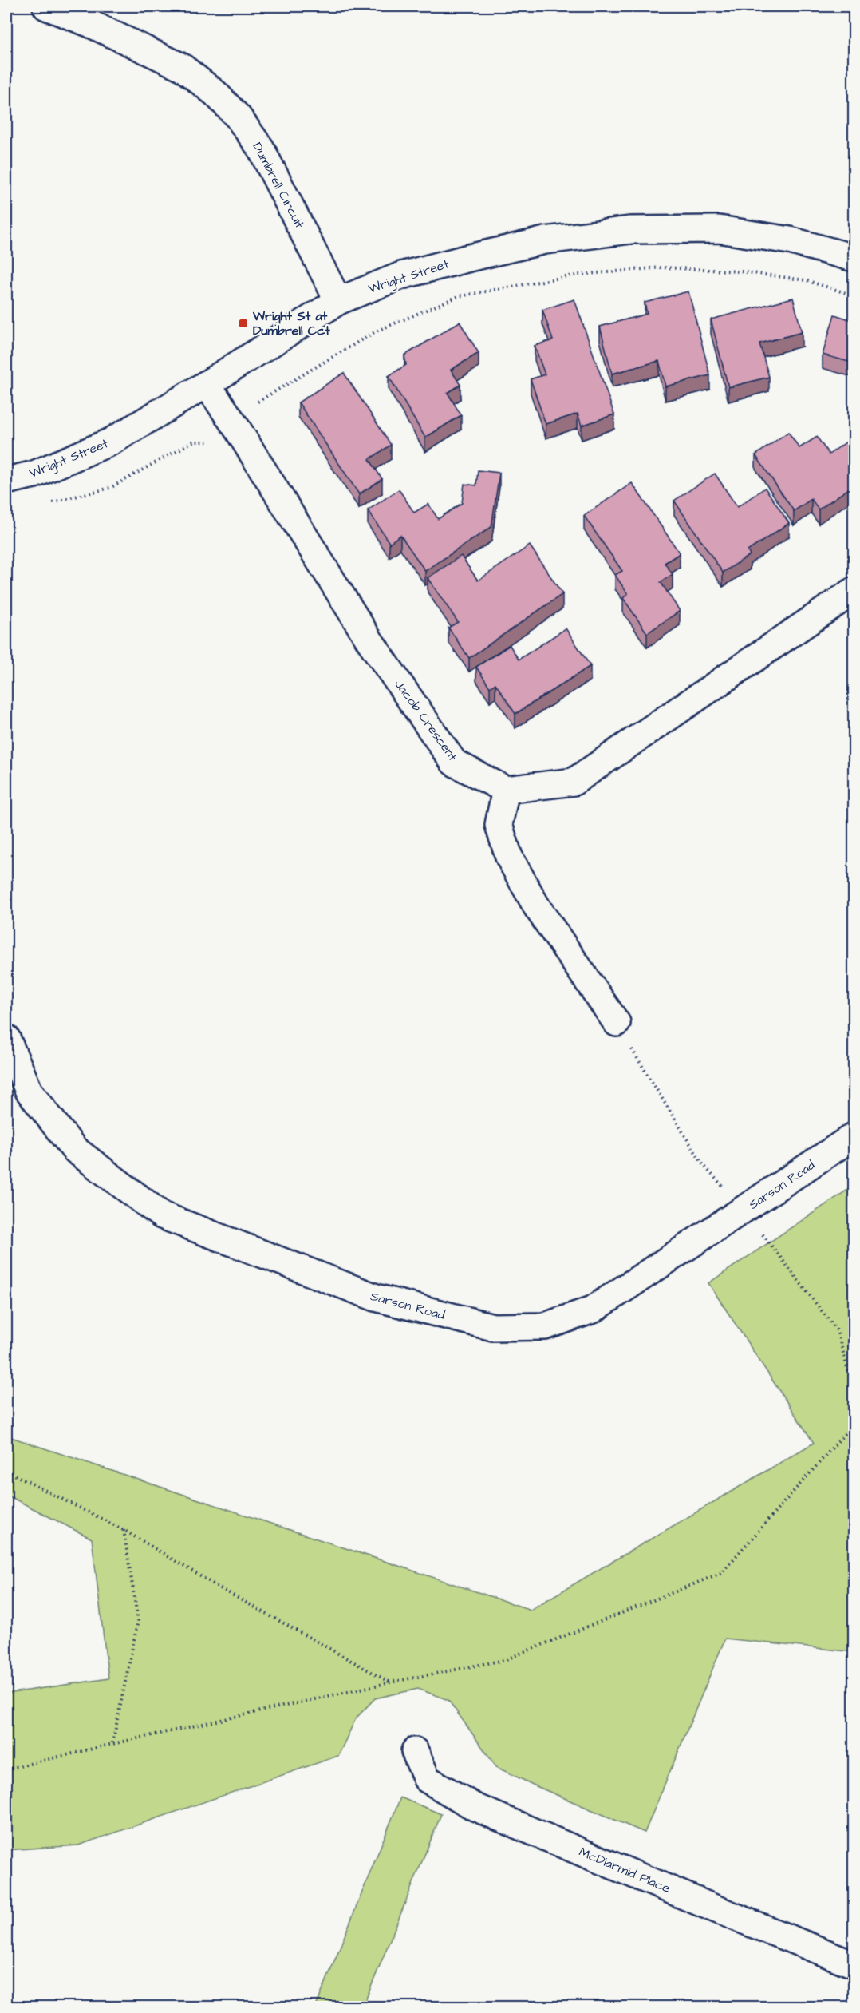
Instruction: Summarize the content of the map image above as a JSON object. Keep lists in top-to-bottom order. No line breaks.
{"streets":{"street":["Dumbrell Circuit","Wright Street","Jacob Crescent","Sarson Road","McDiarmid Place"]},"crossings":[["Dumbrell Circuit","Wright Street"],["Wright Street","Jacob Crescent"]],"places":{"transit":["Wright St at Dumbrell Cct"]}}
